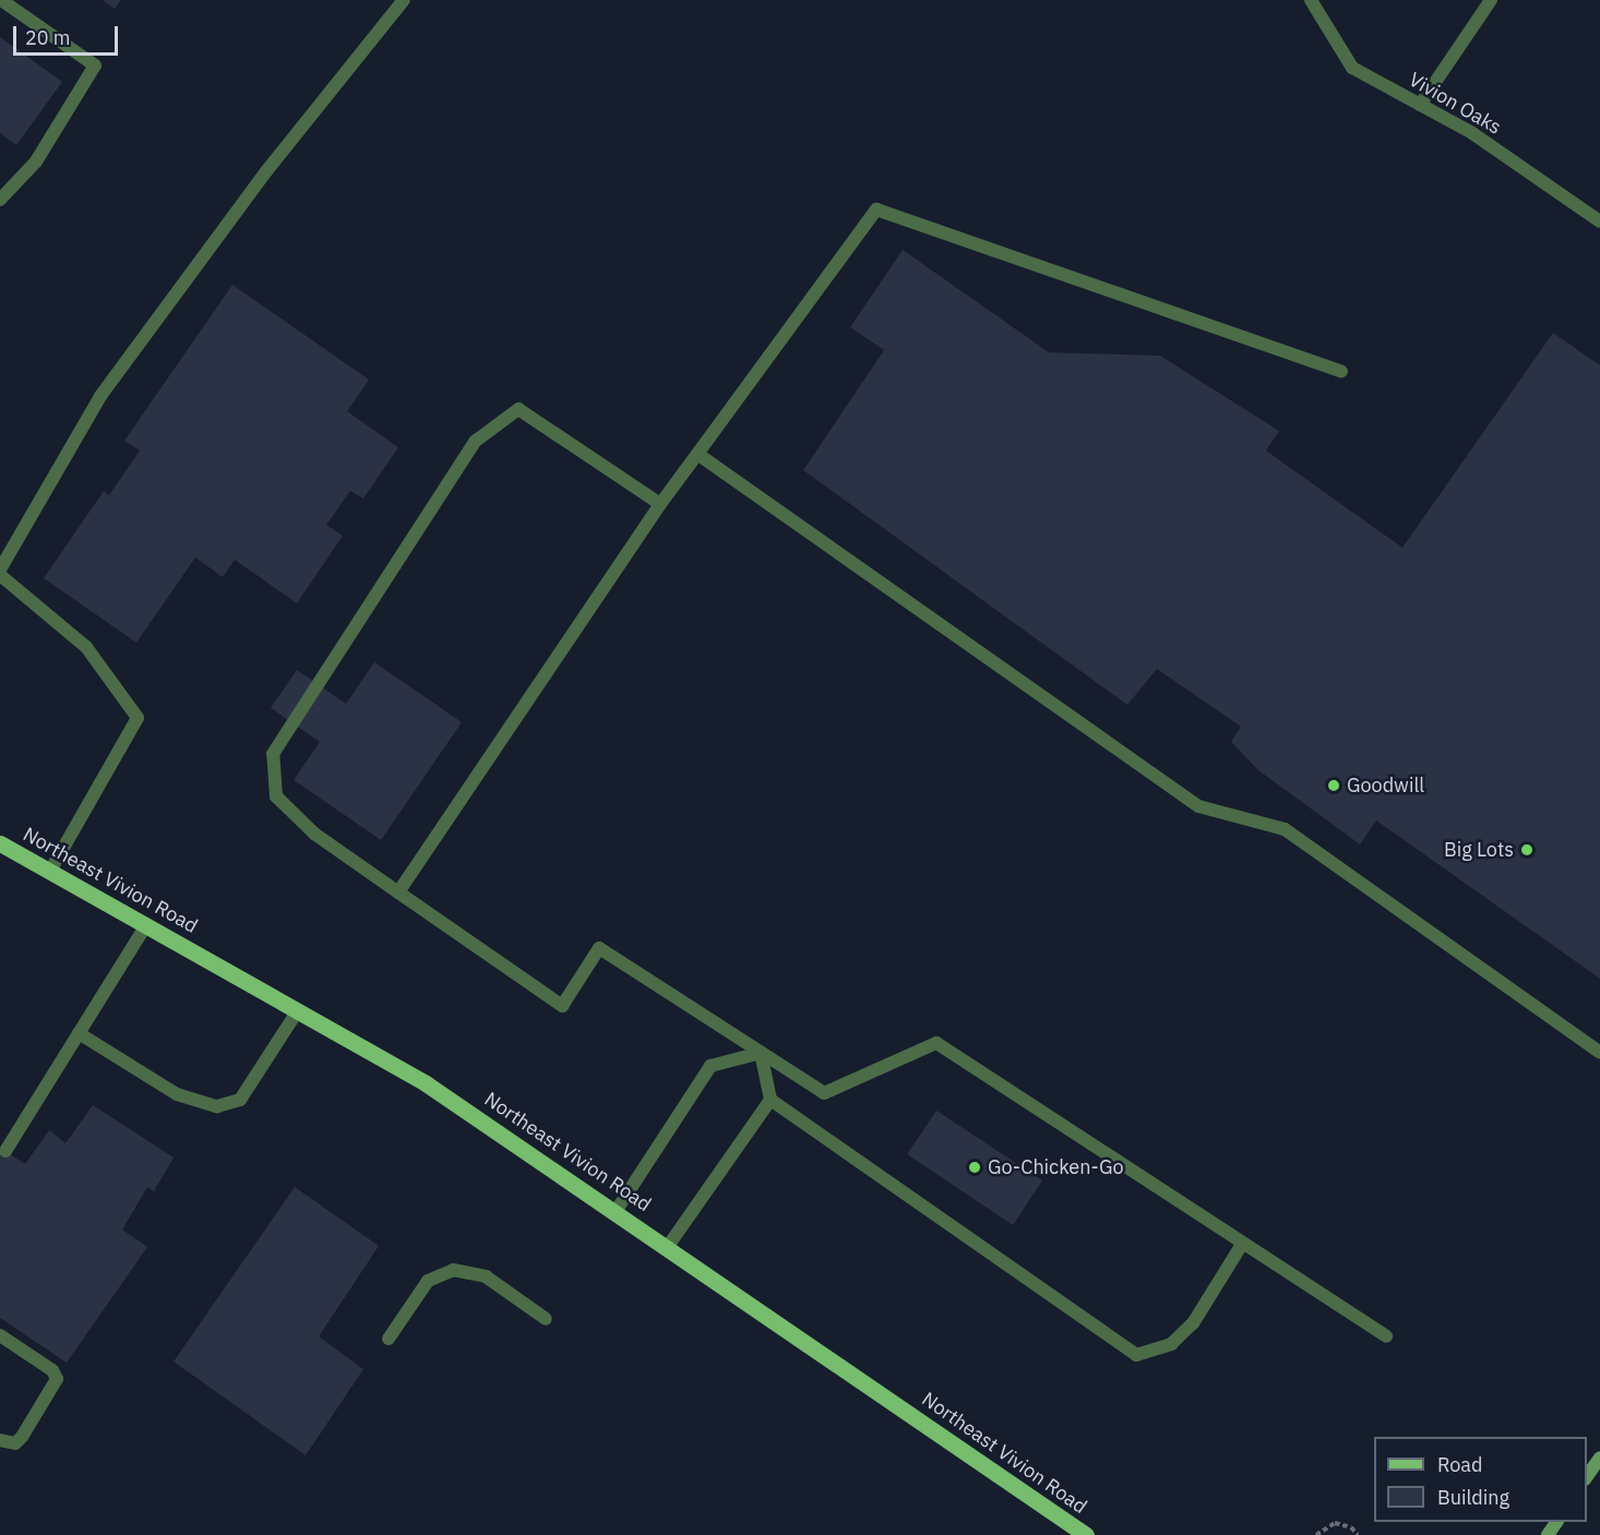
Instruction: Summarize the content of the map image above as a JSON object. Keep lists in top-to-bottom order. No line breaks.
{"streets":{"main road":["Northeast Vivion Road"],"street":["Vivion Oaks"]},"places":["Goodwill","Big Lots","Go-Chicken-Go"],"legend":["Road","Building"],"scale_bar":"20 m"}
